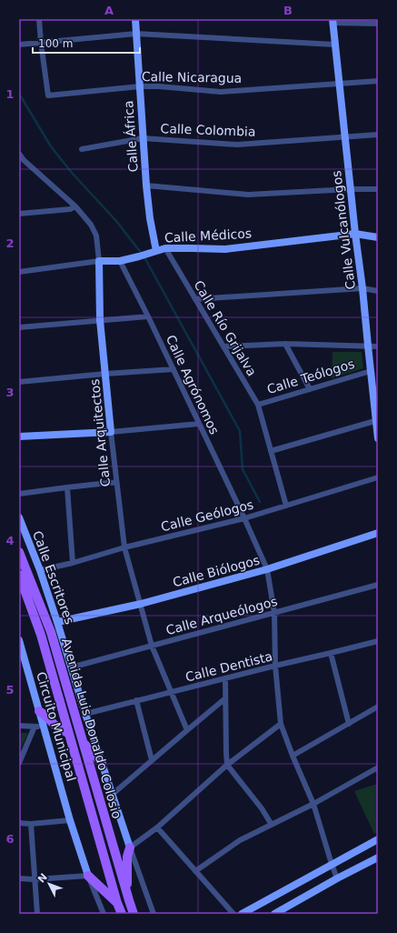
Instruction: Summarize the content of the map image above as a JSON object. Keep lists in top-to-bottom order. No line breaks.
{"streets":{"main road":["Avenida Luis Donaldo Colosio"],"street":["Calle Nicaragua","Calle Colombia","Calle África","Calle Vulcanólogos","Calle Médicos","Calle Río Grijalva","Calle Teólogos","Calle Agrónomos","Calle Arquitectos","Calle Geólogos","Calle Biólogos","Calle Escritores","Calle Arqueólogos","Calle Dentista","Circuito Municipal"]},"crossings":[["Calle Nicaragua","Calle África"],["Calle Nicaragua","Calle Vulcanólogos"],["Calle Colombia","Calle África"],["Calle Colombia","Calle Vulcanólogos"],["Calle África","Calle Médicos"],["Calle Vulcanólogos","Calle Médicos"],["Calle Vulcanólogos","Calle Teólogos"],["Calle Médicos","Calle Río Grijalva"],["Calle Médicos","Calle Agrónomos"],["Calle Médicos","Calle Arquitectos"],["Calle Río Grijalva","Calle Teólogos"],["Calle Río Grijalva","Calle Geólogos"],["Calle Agrónomos","Calle Geólogos"],["Calle Agrónomos","Calle Biólogos"],["Calle Agrónomos","Calle Arqueólogos"],["Calle Arquitectos","Calle Geólogos"],["Calle Arquitectos","Calle Biólogos"],["Calle Arquitectos","Calle Arqueólogos"],["Calle Arquitectos","Calle Dentista"],["Calle Geólogos","Calle Escritores"],["Calle Biólogos","Calle Escritores"],["Calle Escritores","Calle Arqueólogos"],["Calle Escritores","Calle Dentista"]],"scale_bar":"100 m","north":"top left","grid":{"columns":["A","B"],"rows":["1","2","3","4","5","6"]}}
